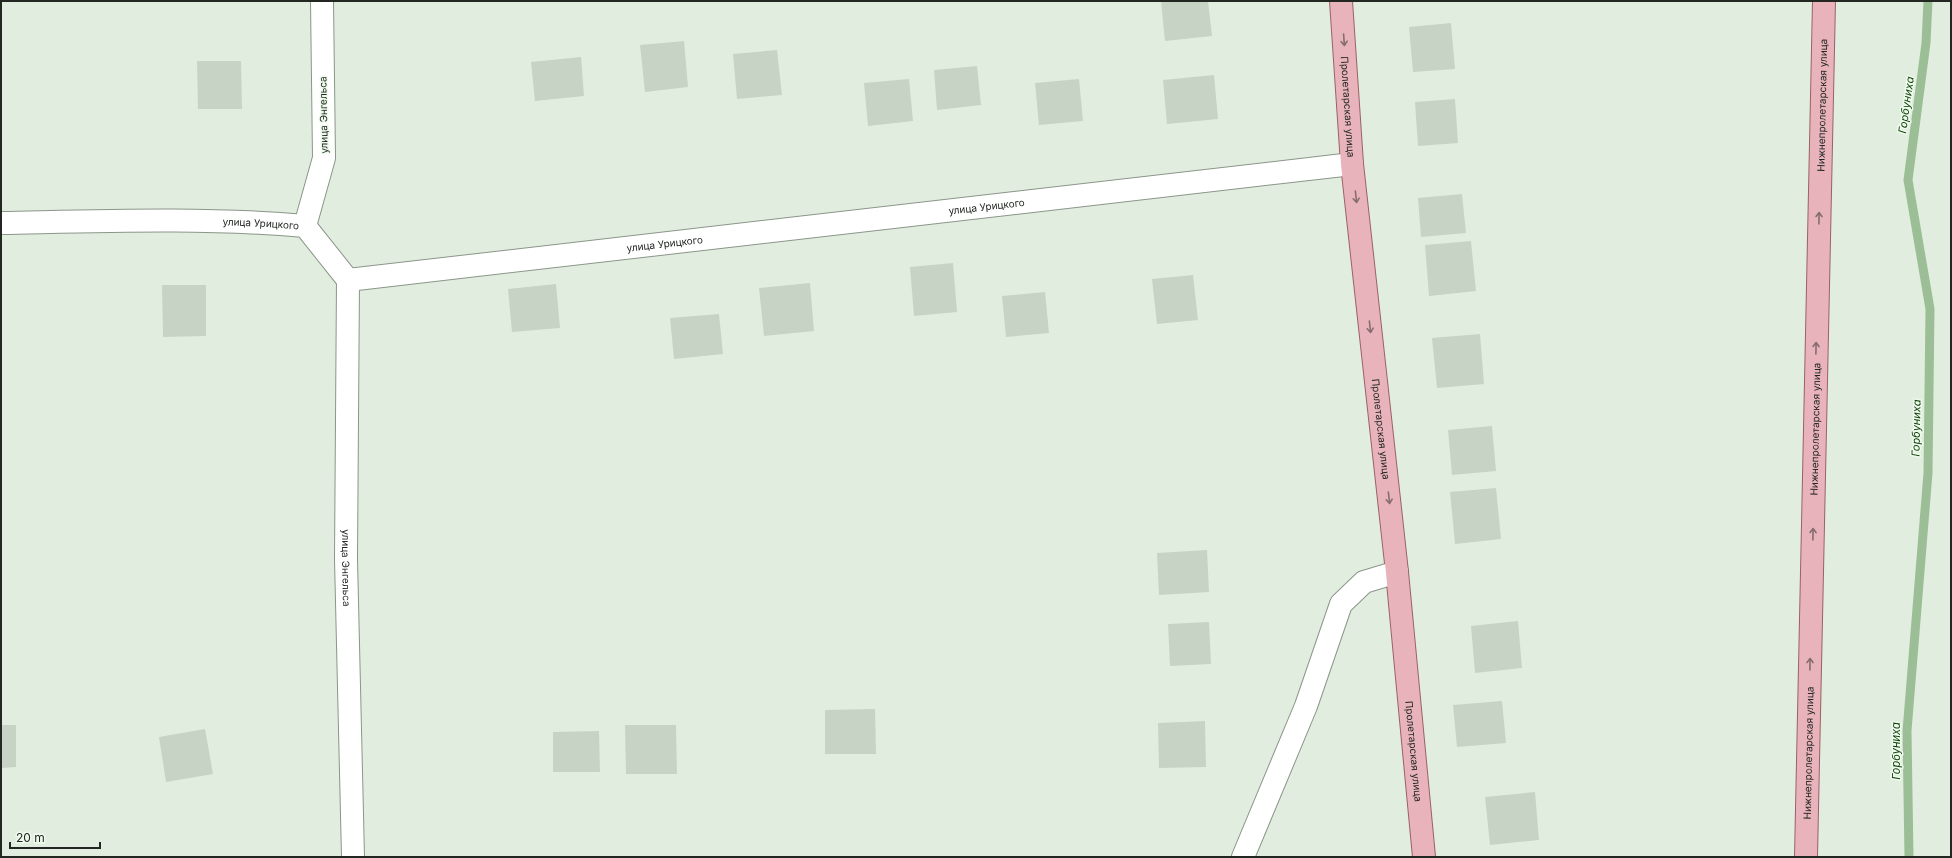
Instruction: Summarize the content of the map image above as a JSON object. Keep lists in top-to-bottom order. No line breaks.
{"streets":{"main road":["Нижнепролетарская улица","Пролетарская улица"],"street":["улица Энгельса","улица Урицкого"]},"crossings":[["Пролетарская улица","улица Урицкого"],["улица Энгельса","улица Урицкого"]],"one_way":["Нижнепролетарская улица","Пролетарская улица"],"water":["Горбуниха"],"scale_bar":"20 m"}
